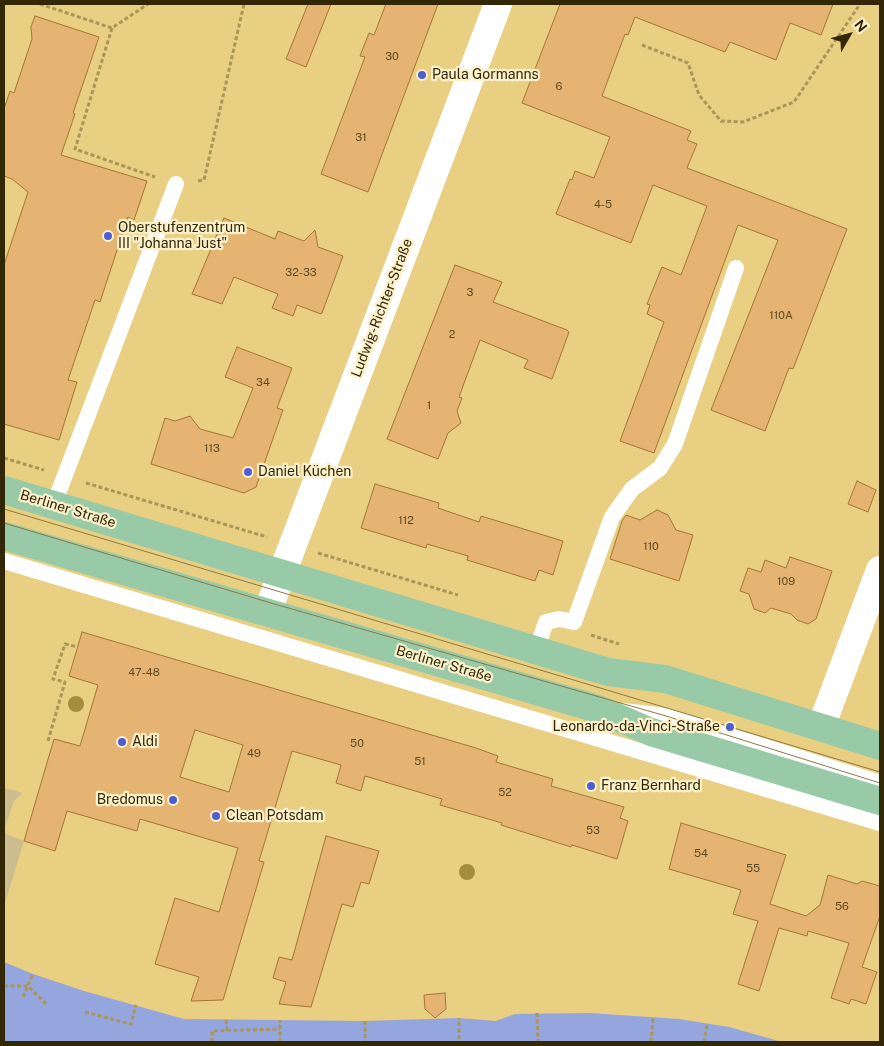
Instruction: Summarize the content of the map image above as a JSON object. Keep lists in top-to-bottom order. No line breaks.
{"streets":{"main road":["Berliner Straße"],"street":["Ludwig-Richter-Straße"]},"crossings":[["Ludwig-Richter-Straße","Berliner Straße"]],"places":["Paula Gormanns","Oberstufenzentrum III \"Johanna Just\"","Daniel Küchen","Leonardo-da-Vinci-Straße","Aldi","Franz Bernhard","Bredomus","Clean Potsdam"],"house_numbers":["30","6","31","4-5","32-33","3","110A","2","34","1","113","112","110","109","47-48","50","49","51","52","53","54","55","56"],"north":"top right"}
